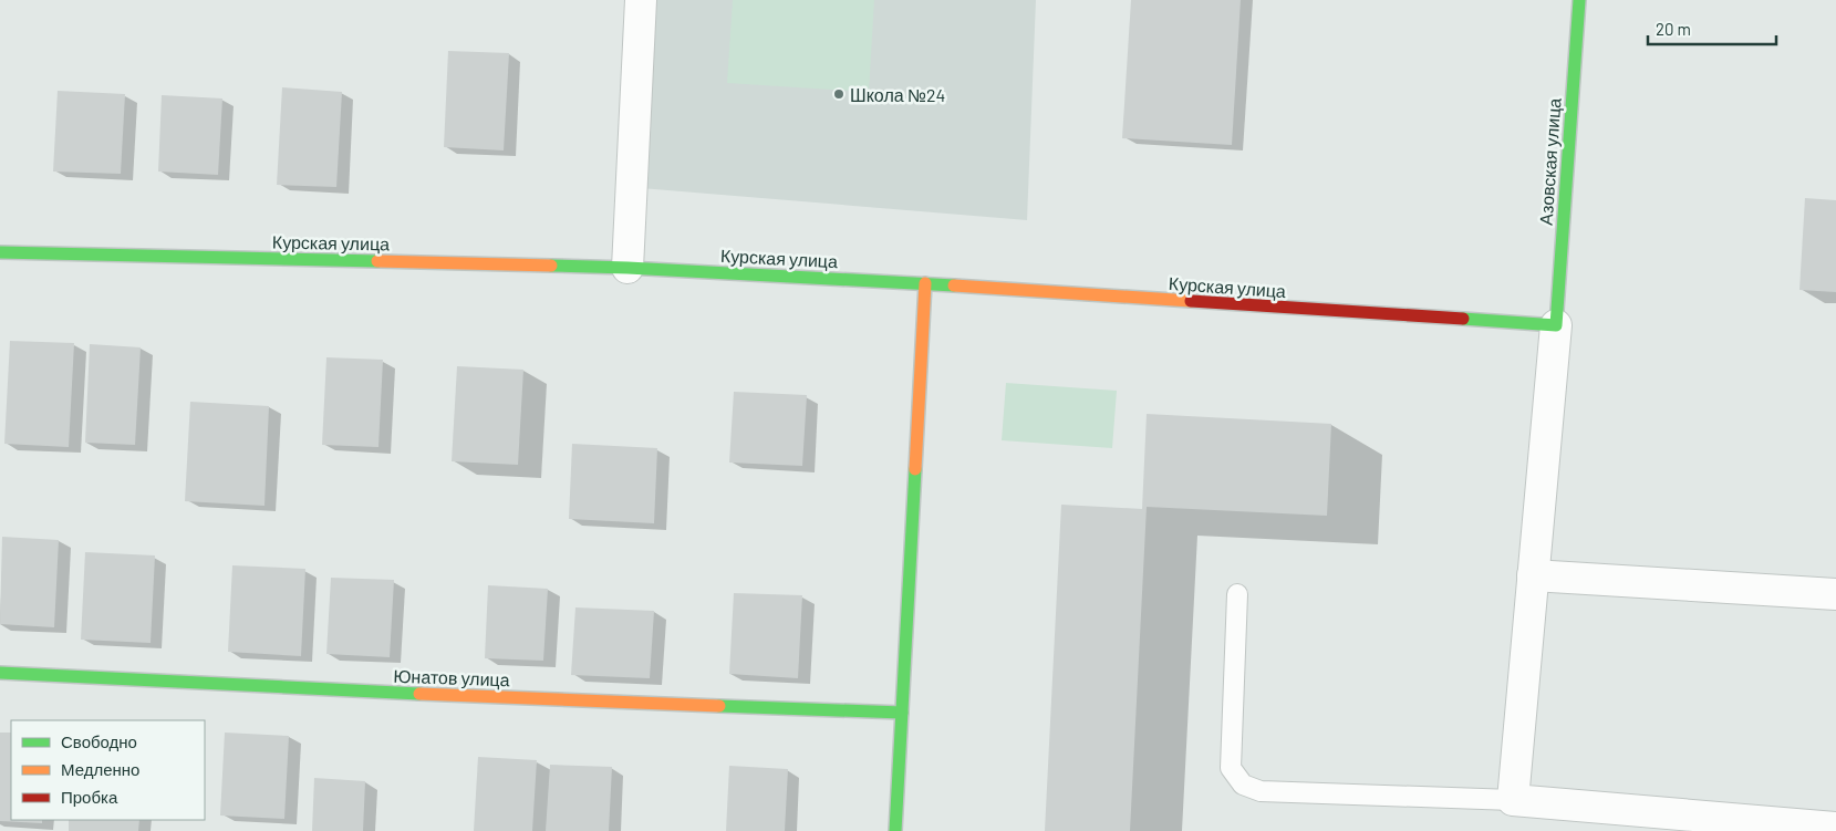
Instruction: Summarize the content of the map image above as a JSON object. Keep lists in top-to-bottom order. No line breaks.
{"streets":{"street":["Азовская улица","Курская улица","Юнатов улица"]},"crossings":[["Азовская улица","Курская улица"]],"places":["Школа №24"],"legend":["Свободно","Медленно","Пробка"],"scale_bar":"20 m"}
